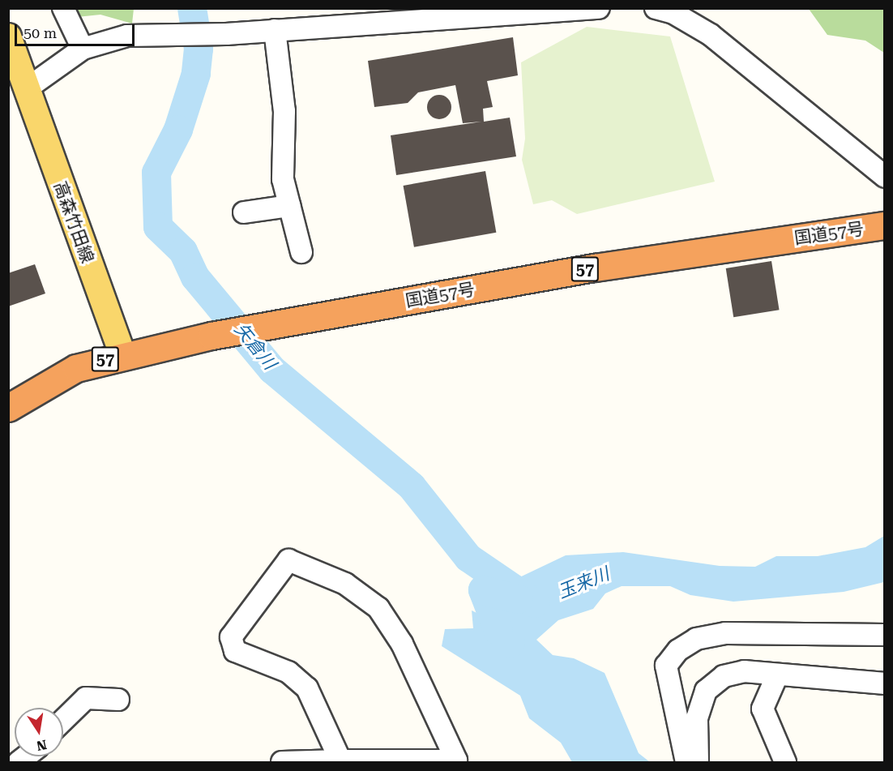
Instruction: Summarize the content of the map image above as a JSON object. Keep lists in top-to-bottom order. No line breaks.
{"streets":{"highway":["国道57号","57"],"main road":["高森竹田線"]},"crossings":[["高森竹田線","国道57号"]],"water":["矢倉川","玉来川"],"scale_bar":"50 m","north":"bottom"}
